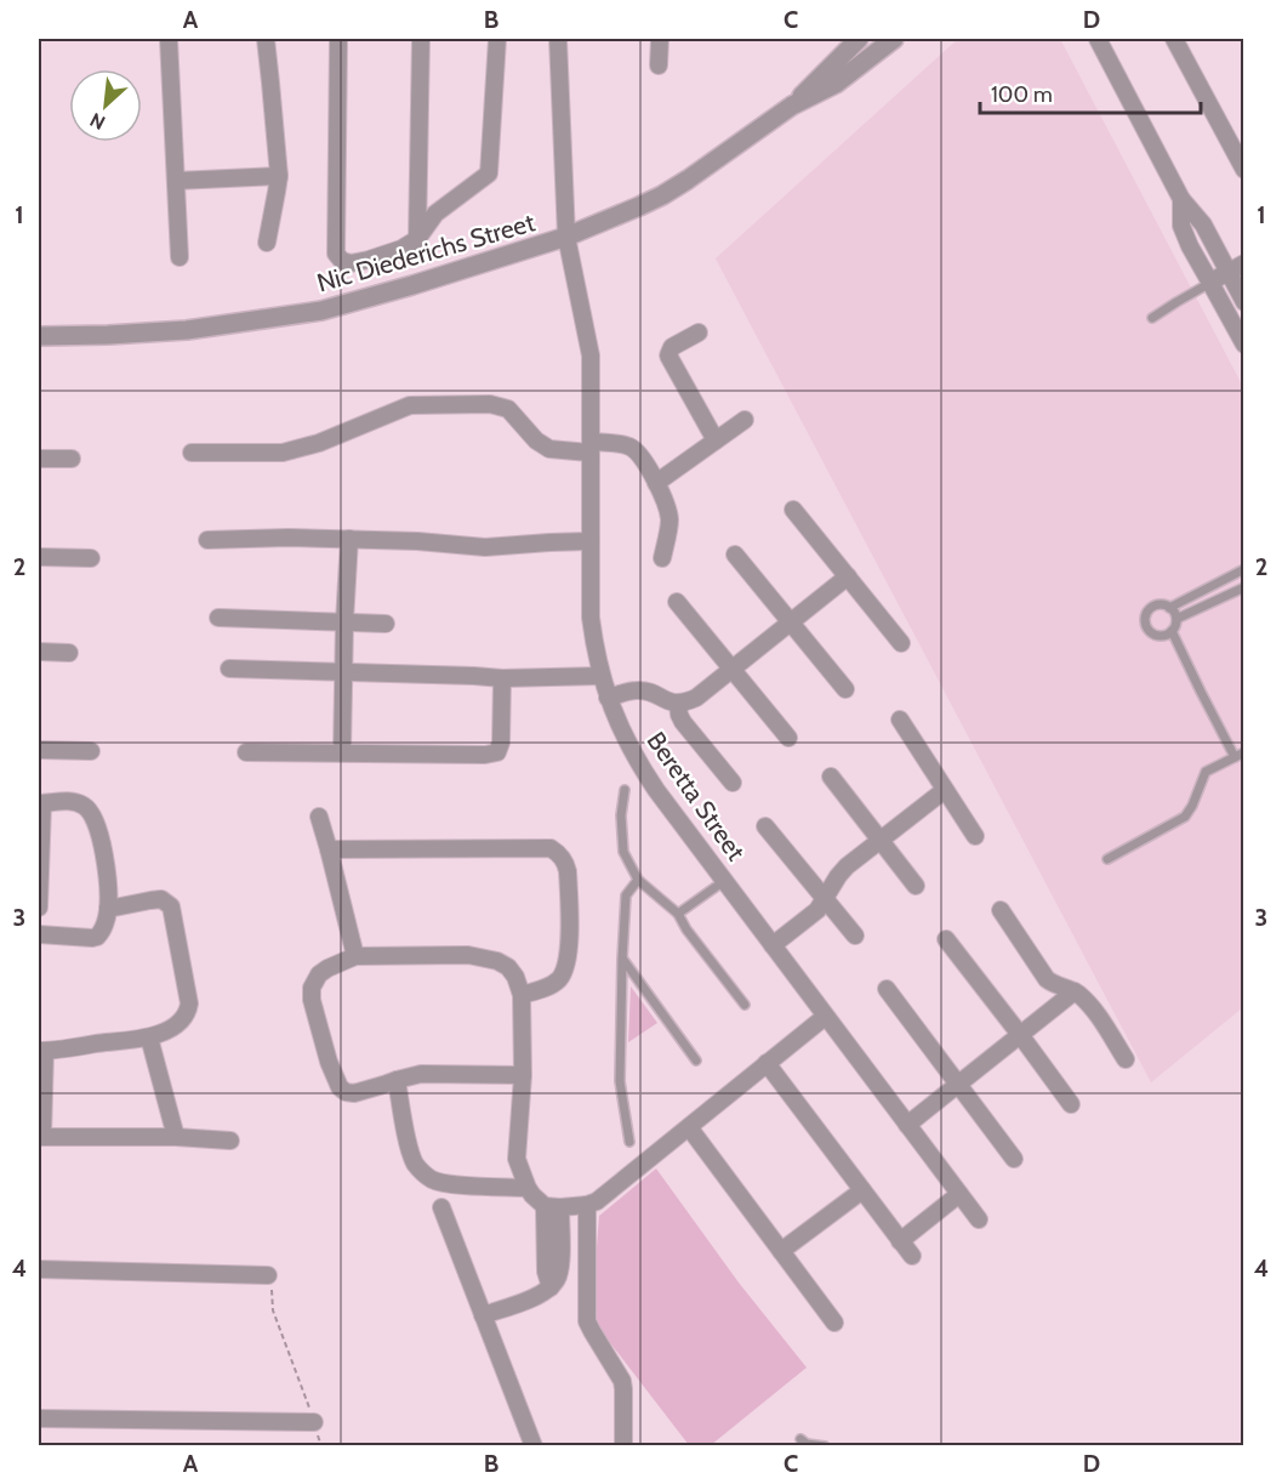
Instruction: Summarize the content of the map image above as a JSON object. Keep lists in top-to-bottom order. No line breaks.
{"streets":{"street":["Nic Diederichs Street","Beretta Street"]},"crossings":[["Nic Diederichs Street","Beretta Street"]],"scale_bar":"100 m","north":"bottom left","grid":{"columns":["A","B","C","D"],"rows":["1","2","3","4"]}}
